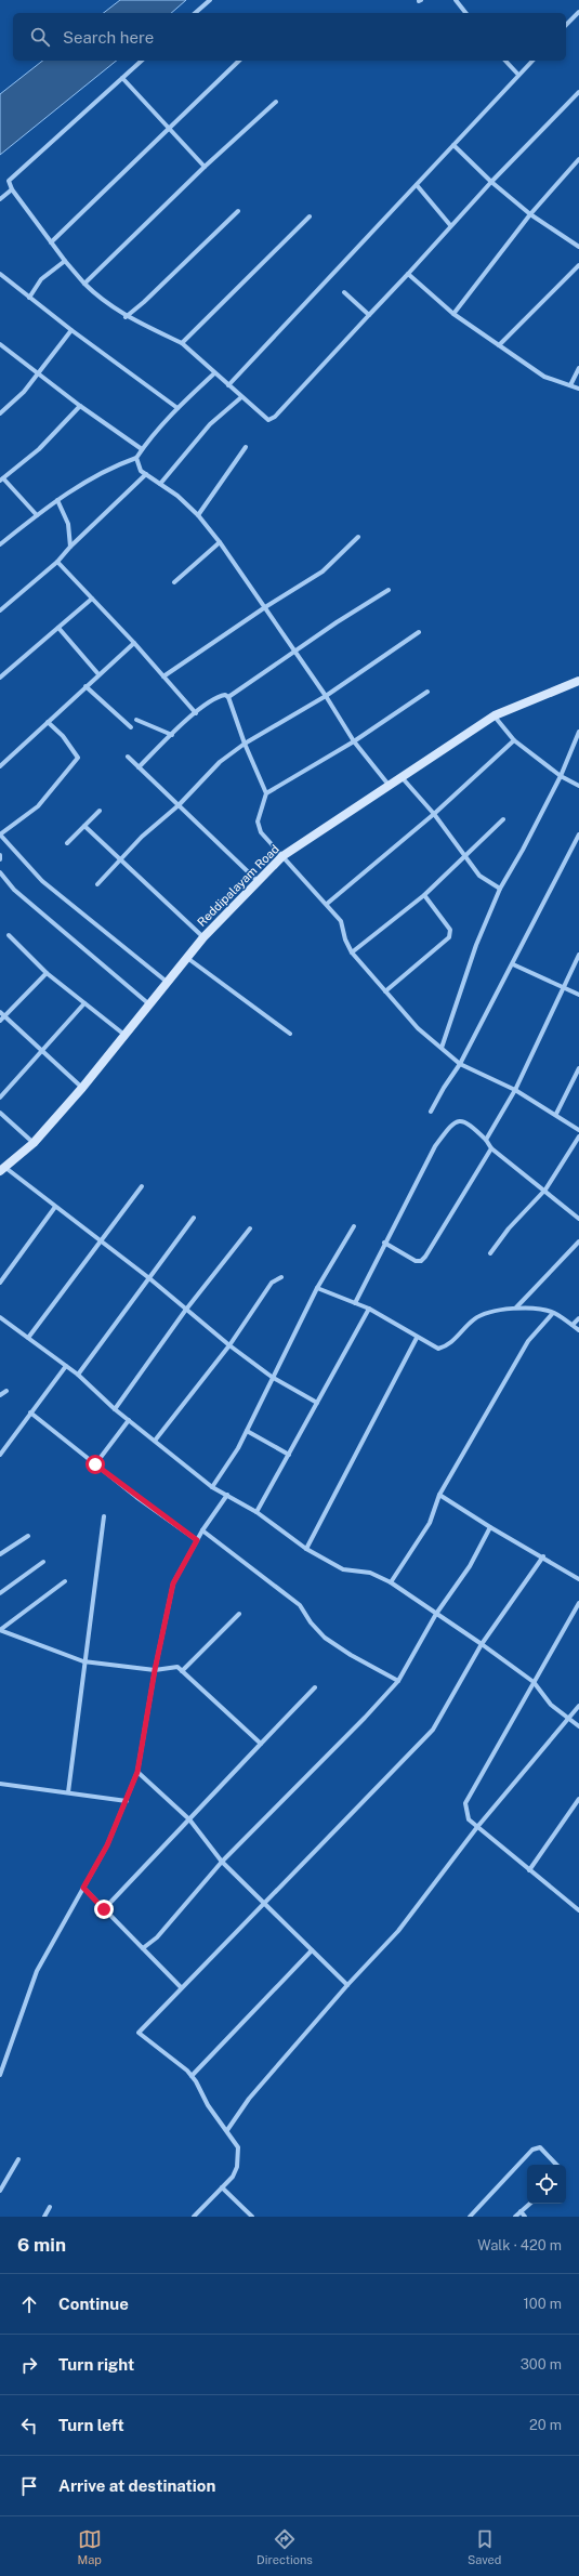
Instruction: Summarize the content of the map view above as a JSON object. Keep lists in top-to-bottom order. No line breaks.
{"streets":{"main road":["Reddipalayam Road"]},"page":{"search":"Search here","heading":["6 min","Walk · 420 m"],"list":[["Continue","100 m"],["Turn right","300 m"],["Turn left","20 m"],"Arrive at destination"],"nav":["Map","Directions","Saved"]}}
